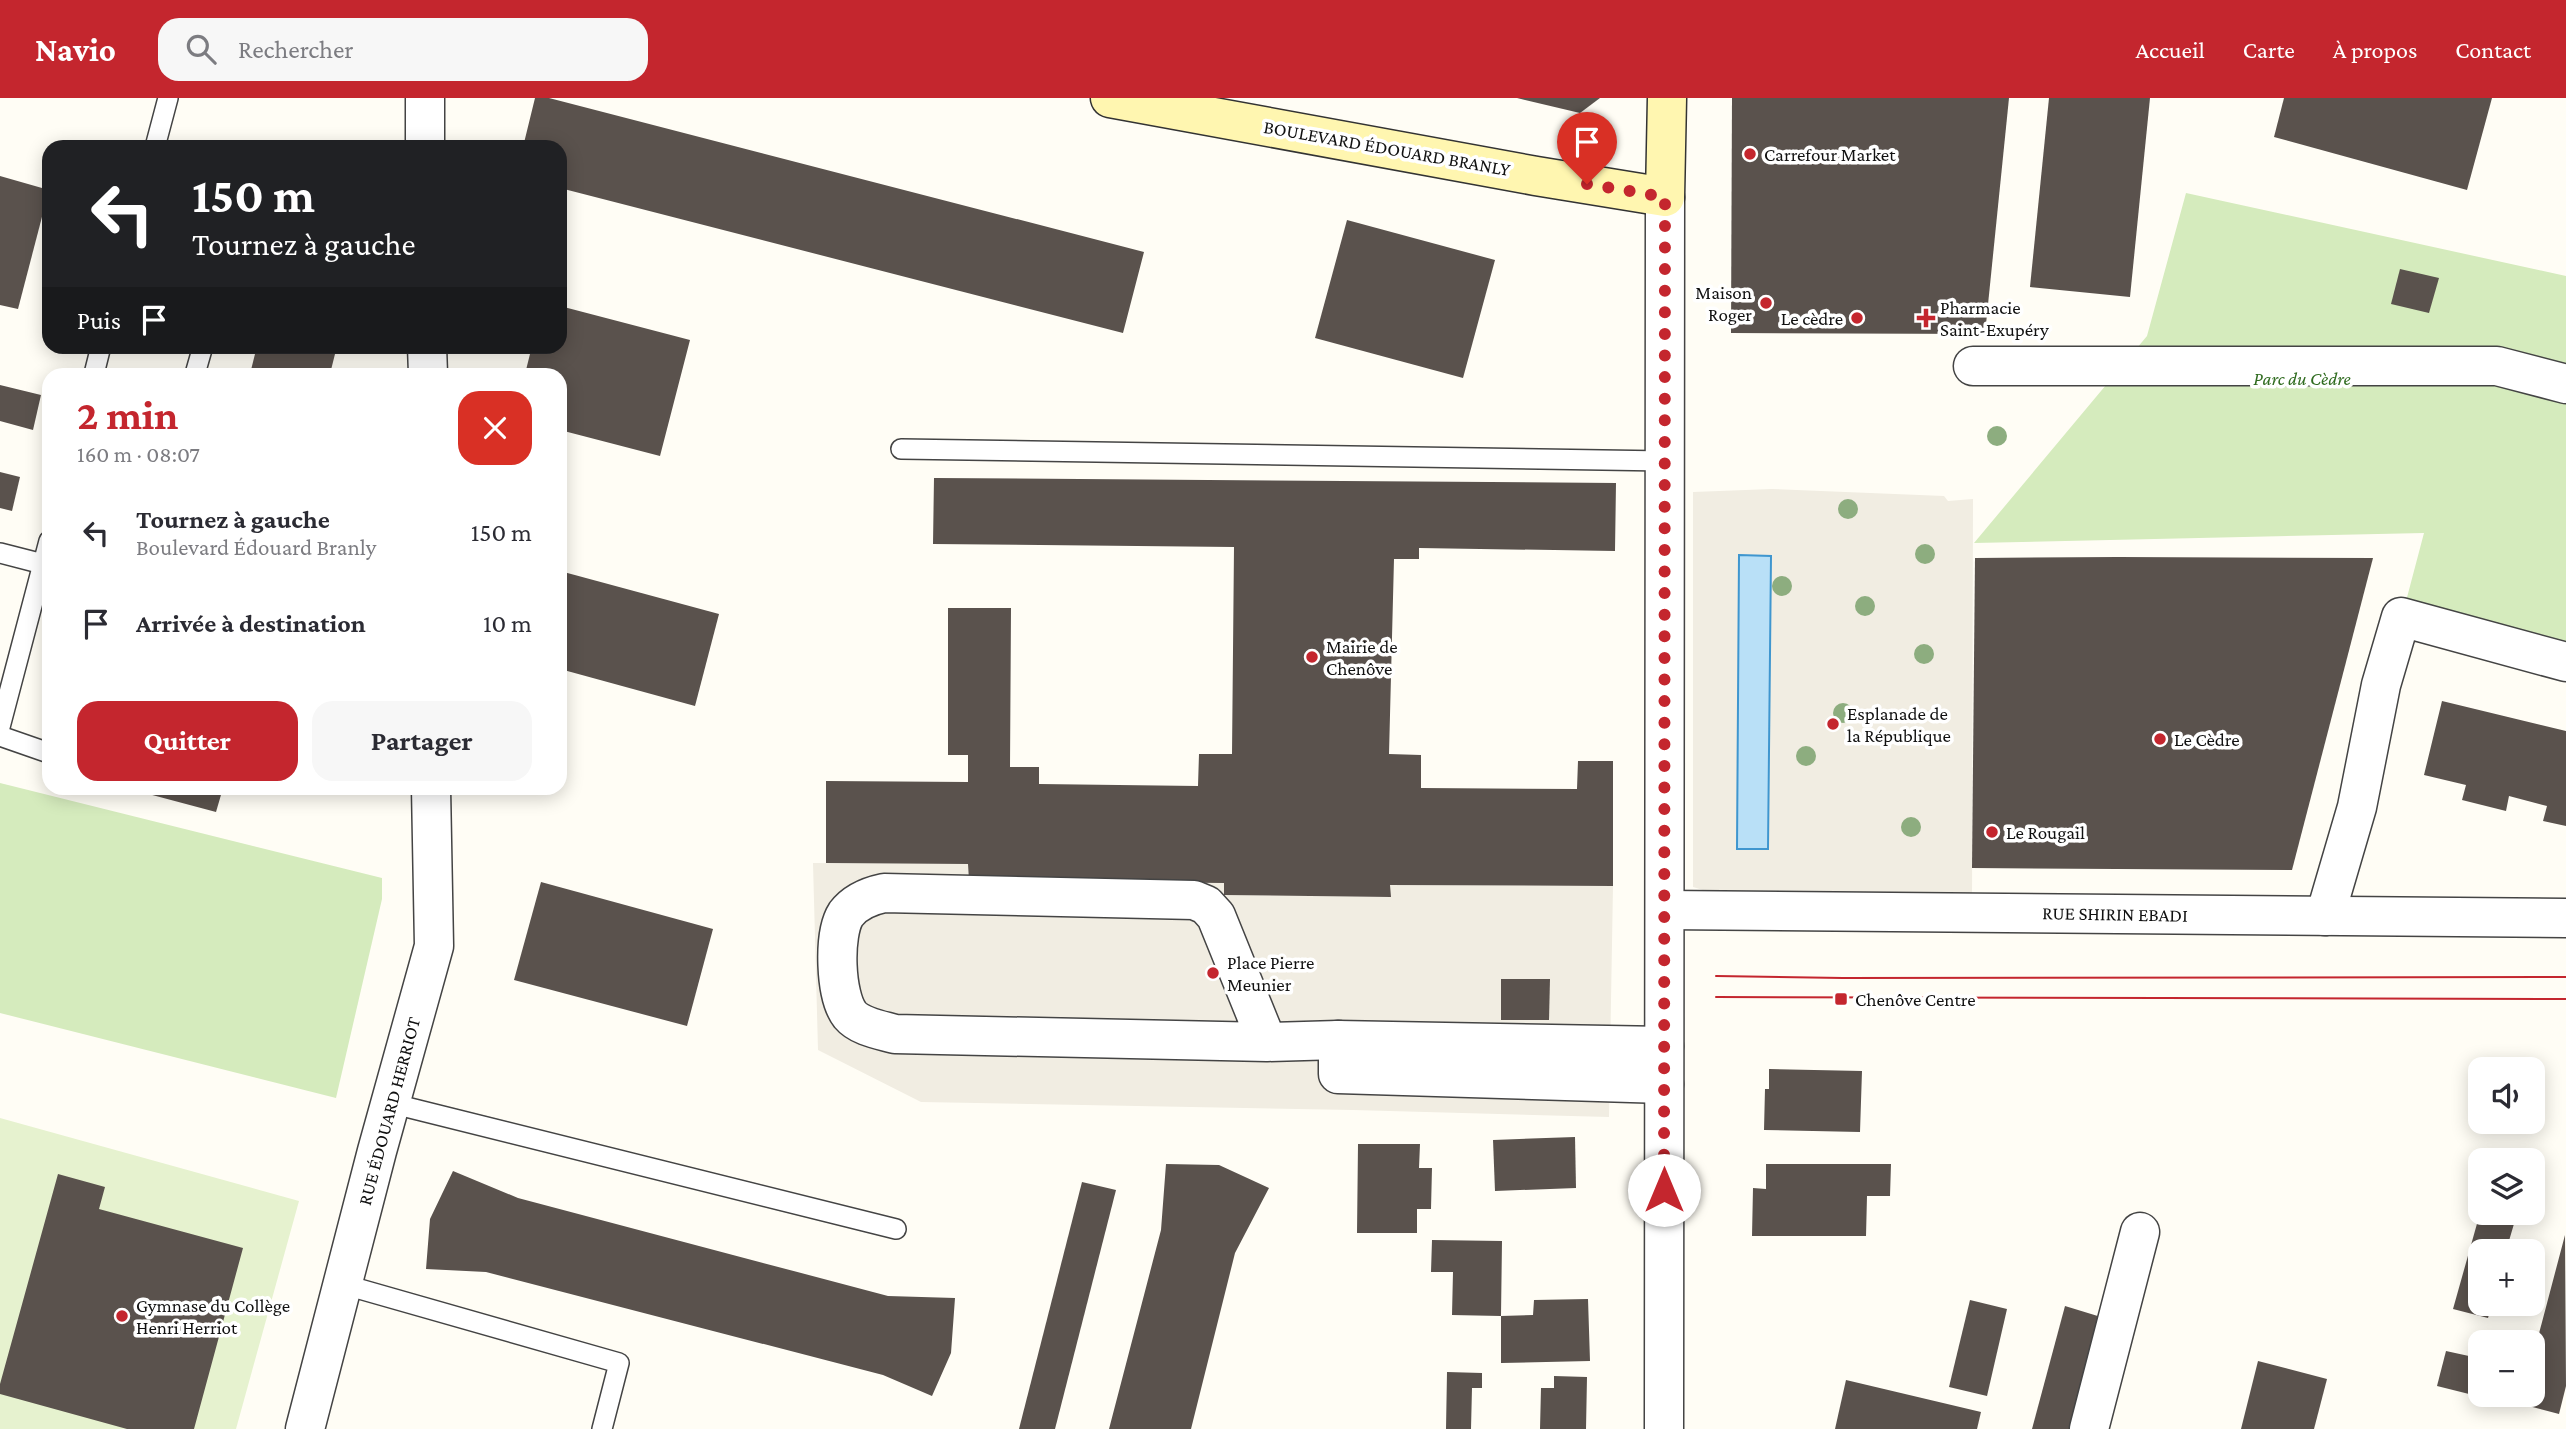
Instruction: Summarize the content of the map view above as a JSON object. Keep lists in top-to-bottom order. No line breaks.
{"streets":{"street":["BOULEVARD ÉDOUARD BRANLY","RUE SHIRIN EBADI","RUE ÉDOUARD HERRIOT"]},"parks":["Parc du Cèdre"],"places":{"other":["Carrefour Market","Maison Roger","Le cèdre","Mairie de Chenôve","Esplanade de la République","Le Cèdre","Le Rougail","Place Pierre Meunier","Gymnase du Collège Henri Herriot"],"health":["Pharmacie Saint-Exupéry"],"transit":["Chenôve Centre"]},"page":{"header":"Navio","search":"Rechercher","nav":["Accueil","Carte","À propos","Contact"],"turn":["150 m","Tournez à gauche"],"then":"Puis","heading":["2 min","160 m · 08:07"],"list":[{"name":"Tournez à gauche","note":"Boulevard Édouard Branly","value":"150 m"},{"name":"Arrivée à destination","value":"10 m"}],"buttons":["Quitter","Partager"],"map_buttons":["+","−"]}}
